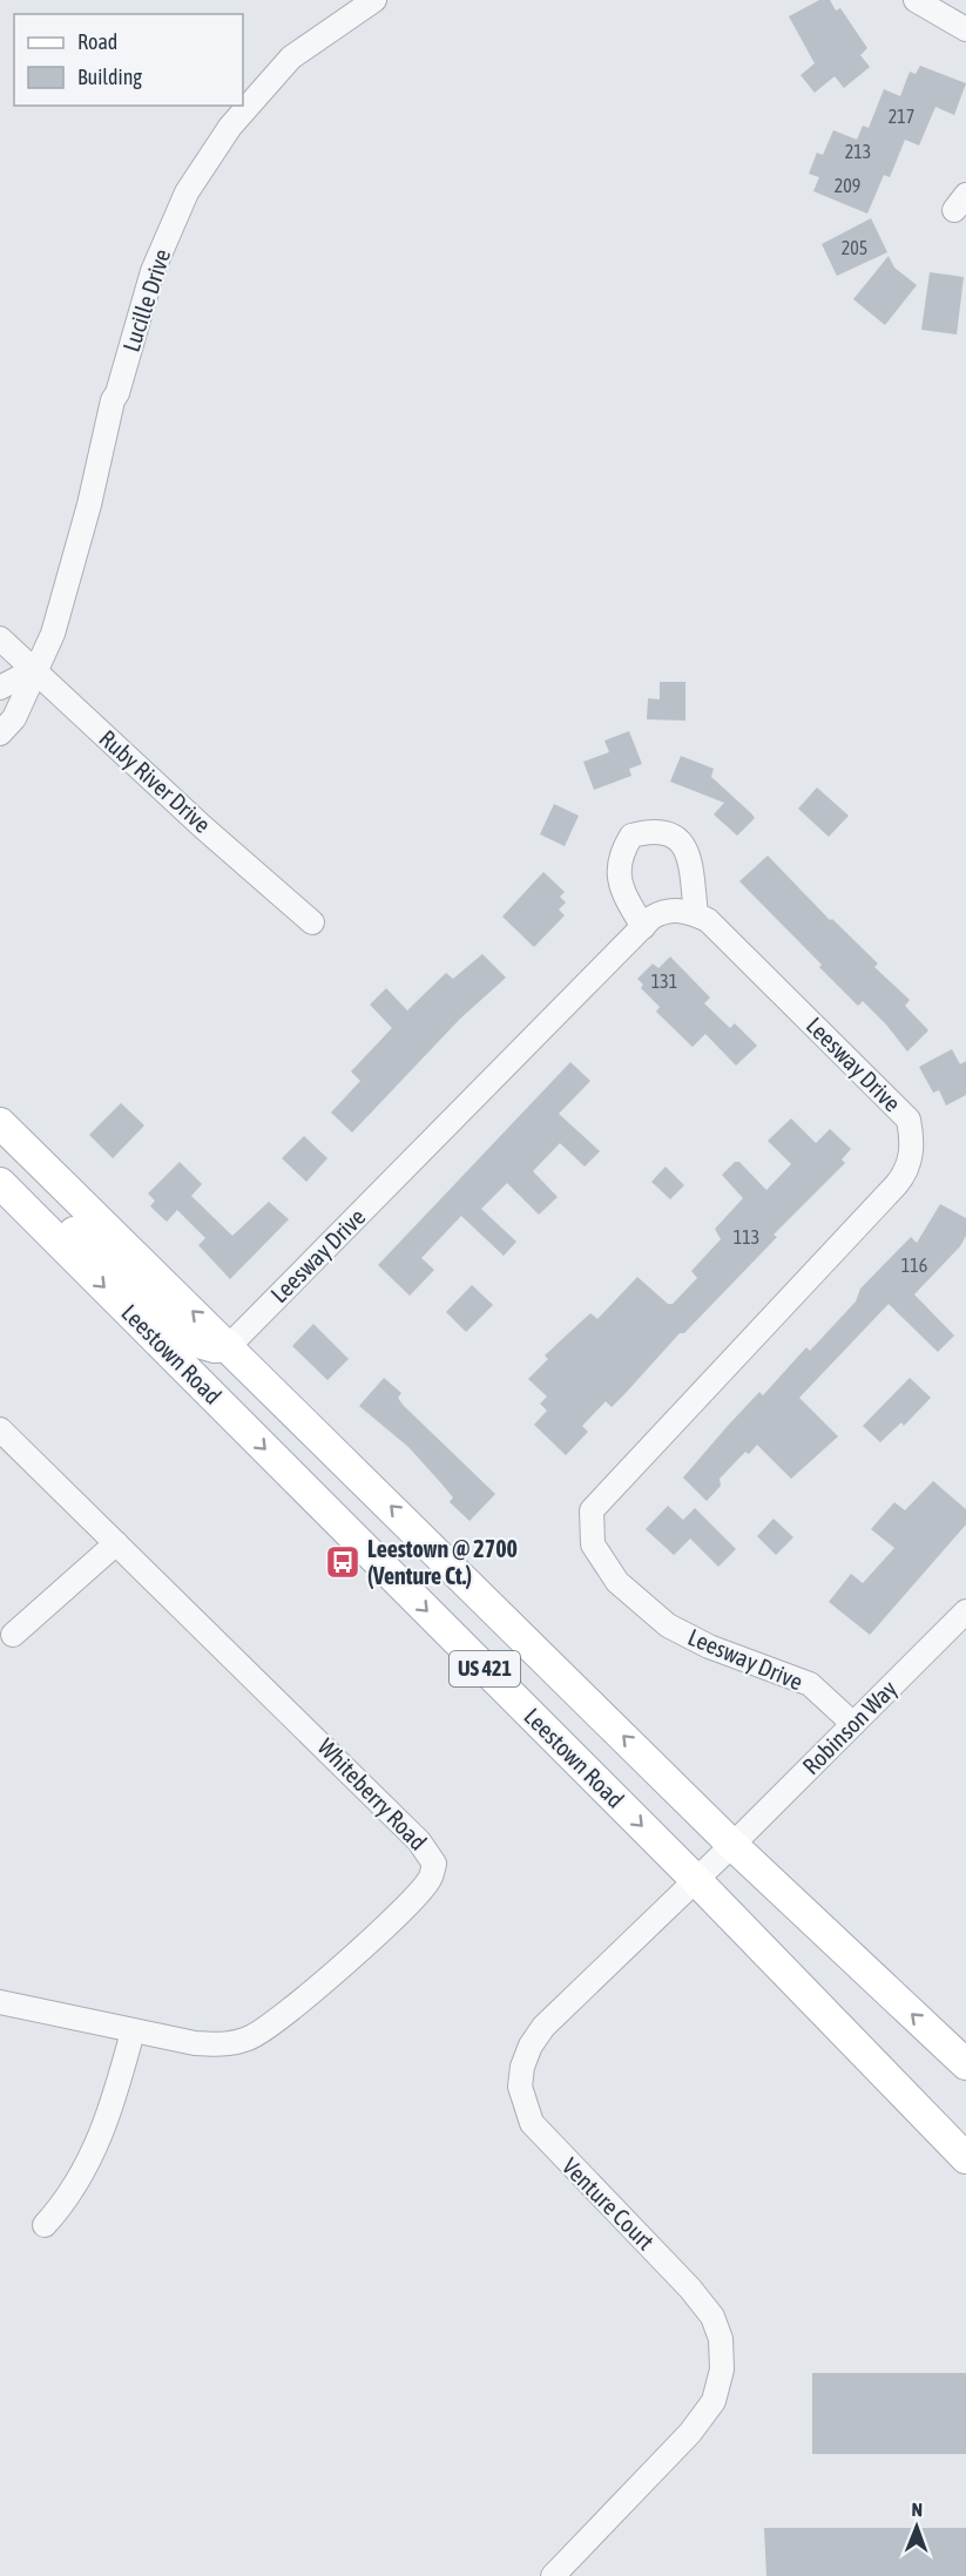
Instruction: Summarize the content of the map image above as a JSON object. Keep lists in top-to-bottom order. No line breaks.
{"streets":{"main road":["Leestown Road","US 421"],"street":["Lucille Drive","Ruby River Drive","Leesway Drive","Robinson Way","Whiteberry Road","Venture Court"]},"crossings":[["Lucille Drive","Ruby River Drive"],["Leesway Drive","Leestown Road"],["Leesway Drive","Robinson Way"],["Leestown Road","Robinson Way"],["Leestown Road","Venture Court"],["Robinson Way","Venture Court"]],"places":{"bus stop":["Leestown @ 2700 (Venture Ct.)"]},"house_numbers":["217","213","209","205","131","113","116"],"legend":["Road","Building"],"north":"top"}
